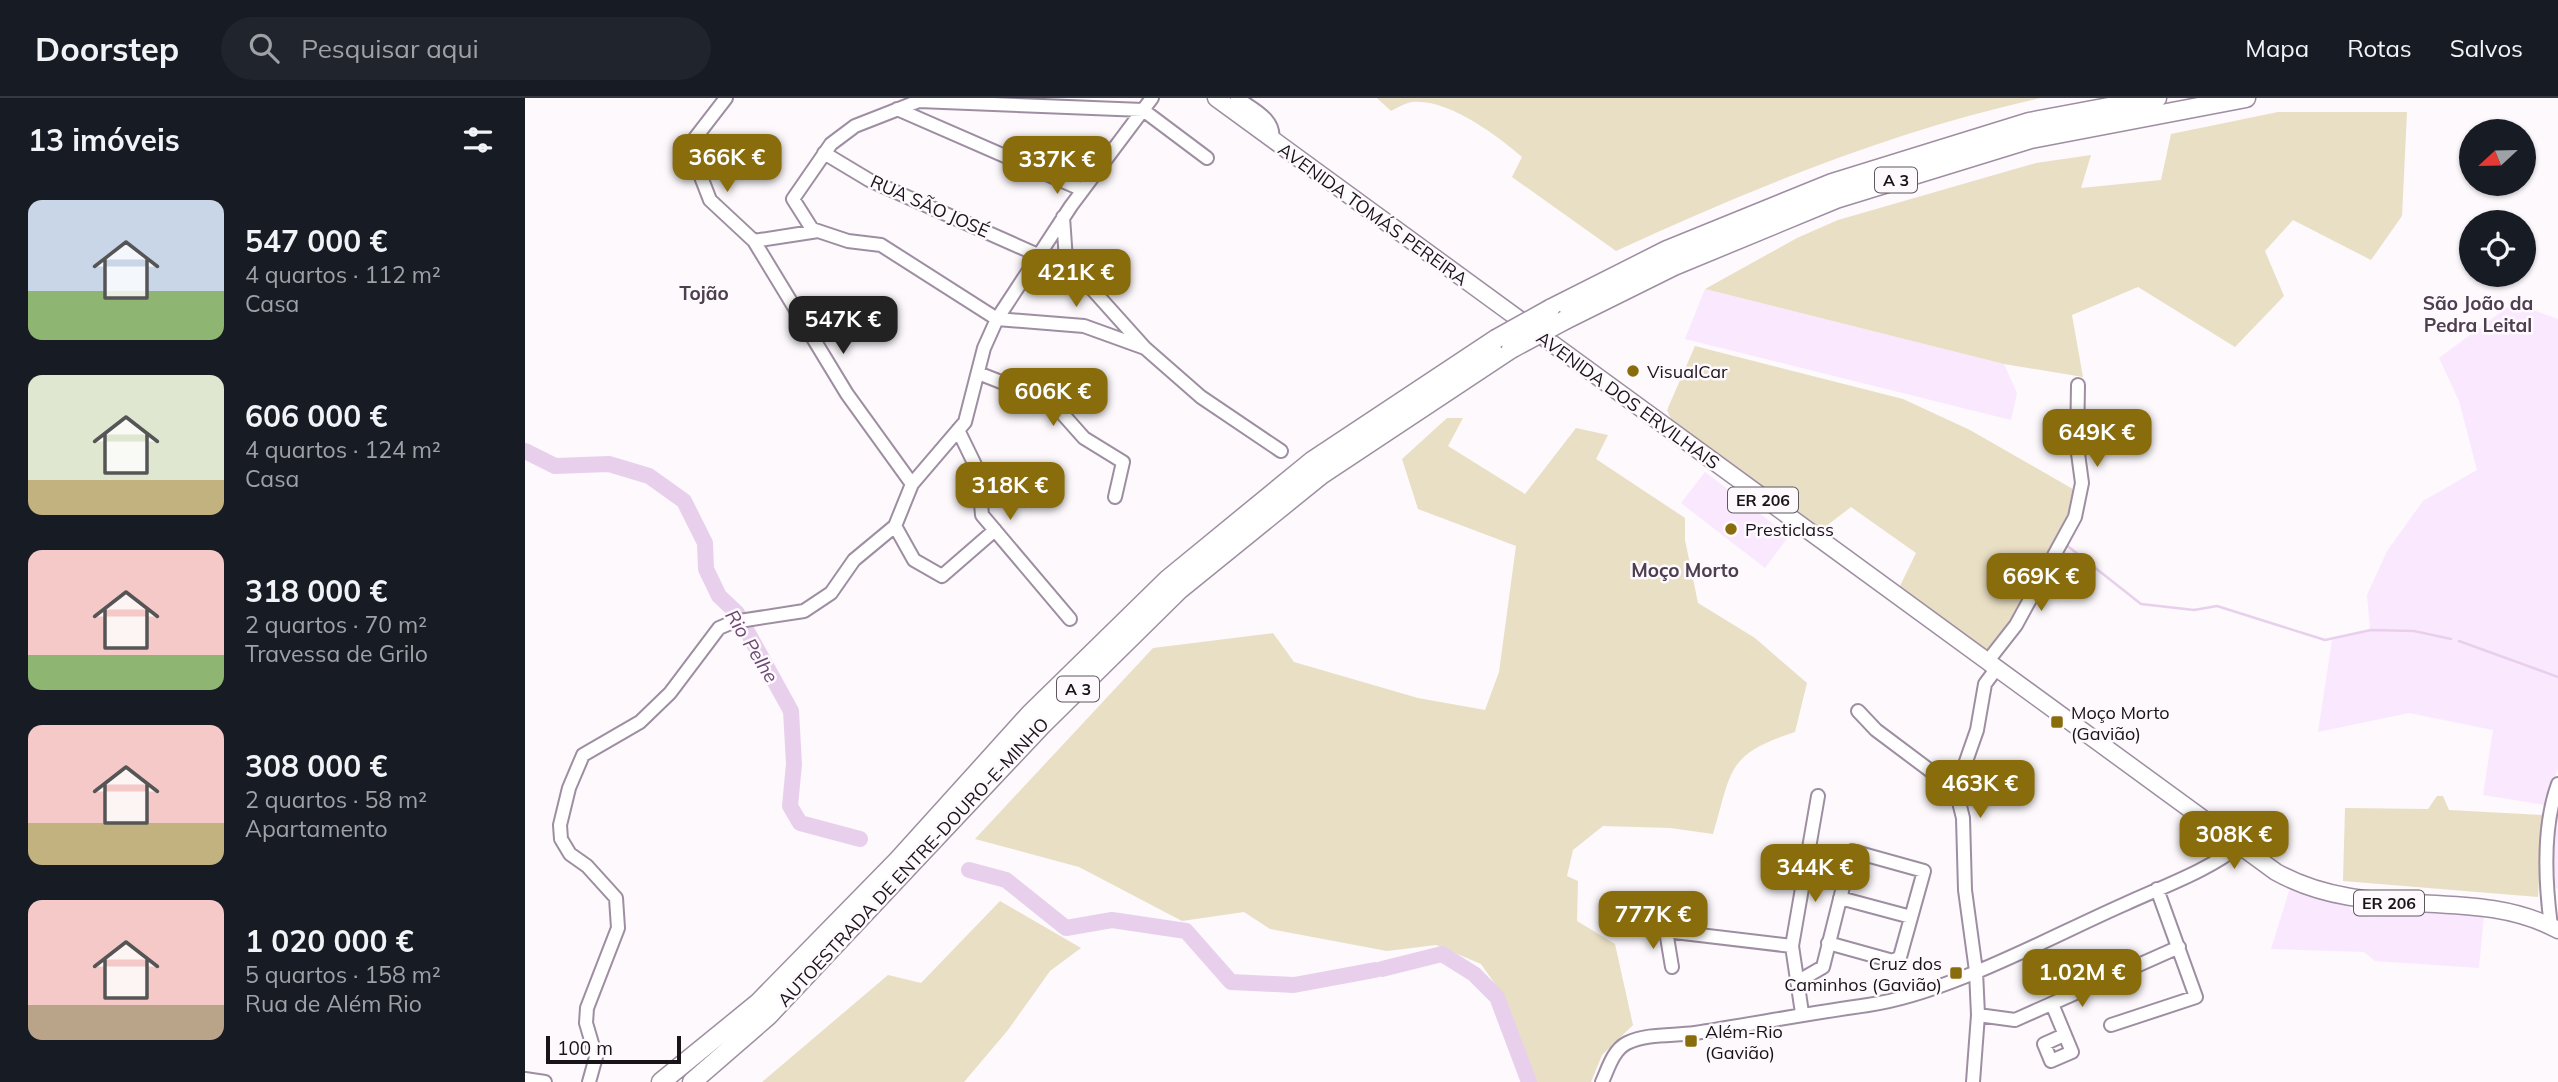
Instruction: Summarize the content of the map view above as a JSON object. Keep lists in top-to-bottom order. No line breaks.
{"streets":{"highway":["A 3","AUTOESTRADA DE ENTRE-DOURO-E-MINHO"],"main road":["AVENIDA TOMÁS PEREIRA","AVENIDA DOS ERVILHAIS","ER 206"],"street":["RUA SÃO JOSÉ"]},"crossings":[["AVENIDA TOMÁS PEREIRA","AVENIDA DOS ERVILHAIS"],["AVENIDA DOS ERVILHAIS","ER 206"]],"districts":["Tojão","São João da Pedra Leital","Moço Morto"],"water":["Rio Pelhe"],"places":{"other":["VisualCar","Presticlass"],"transit":["Moço Morto (Gavião)","Cruz dos Caminhos (Gavião)","Além-Rio (Gavião)"]},"scale_bar":"100 m","north":"left","page":{"header":"Doorstep","search":"Pesquisar aqui","nav":["Mapa","Rotas","Salvos"],"heading":"13 imóveis","price":["366K €","337K €","421K €","547K €","606K €","649K €","318K €","669K €","463K €","308K €","344K €","777K €","1.02M €"],"list":[{"name":"547 000 €","note":"4 quartos · 112 m² · Casa"},{"name":"606 000 €","note":"4 quartos · 124 m² · Casa"},{"name":"318 000 €","note":"2 quartos · 70 m² · Travessa de Grilo"},{"name":"308 000 €","note":"2 quartos · 58 m² · Apartamento"},{"name":"1 020 000 €","note":"5 quartos · 158 m² · Rua de Além Rio"}],"scale":"100 m"}}
